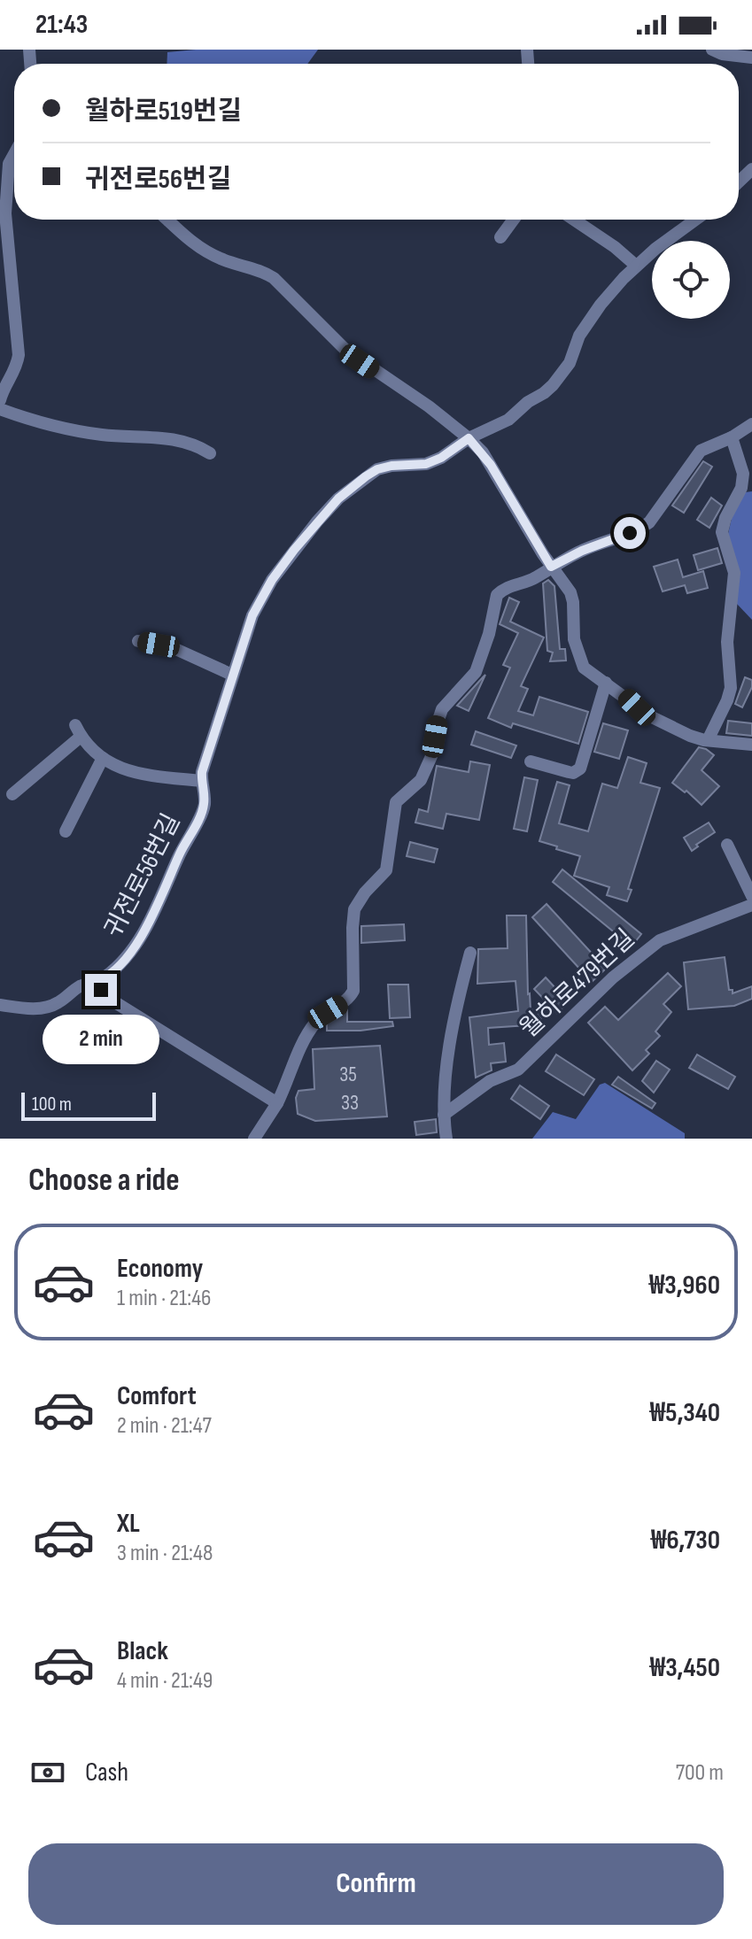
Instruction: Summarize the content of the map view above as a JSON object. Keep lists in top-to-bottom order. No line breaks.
{"streets":{"lane":["귀전로56번길","월하로479번길"]},"house_numbers":["35","33"],"scale_bar":"100 m","page":{"status":"21:43","banner":["월하로519번길","귀전로56번길"],"bubble":"2 min","scale":"100 m","heading":"Choose a ride","list":[{"name":"Economy","note":"1 min · 21:46","value":"₩3,960"},{"name":"Comfort","note":"2 min · 21:47","value":"₩5,340"},{"name":"XL","note":"3 min · 21:48","value":"₩6,730"},{"name":"Black","note":"4 min · 21:49","value":"₩3,450"}],"pay":["Cash","700 m"],"buttons":"Confirm"}}
